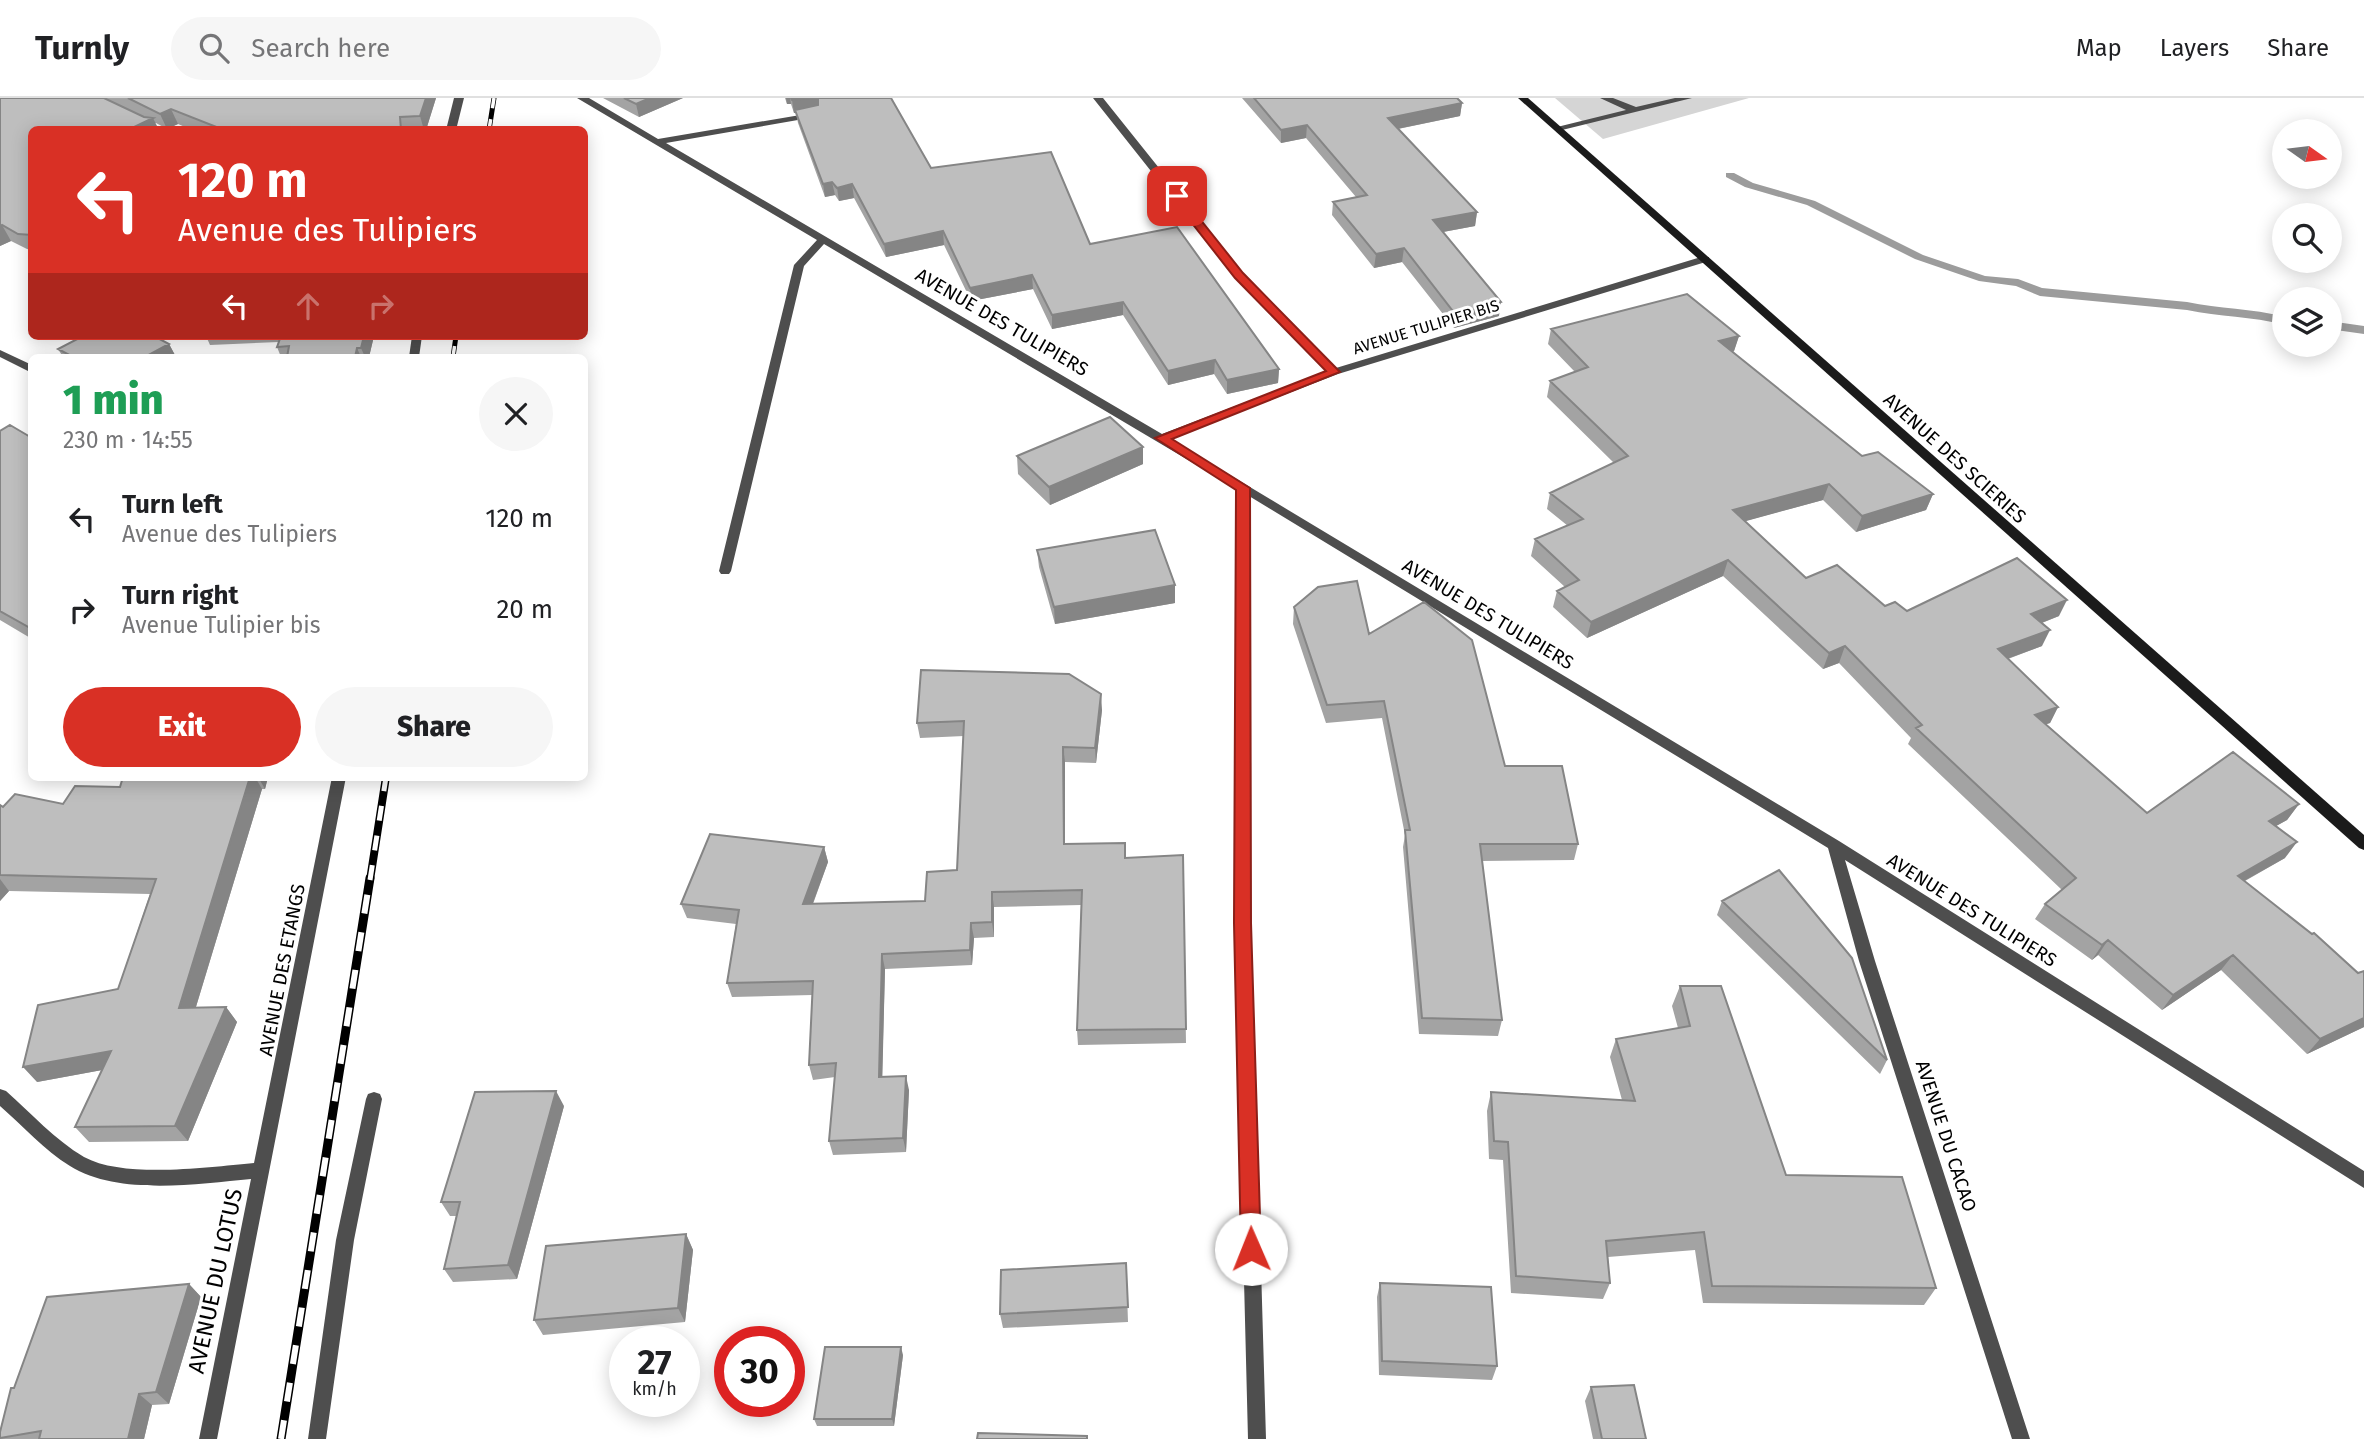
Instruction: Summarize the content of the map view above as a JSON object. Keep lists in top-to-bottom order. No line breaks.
{"streets":{"street":["AVENUE DES TULIPIERS","AVENUE TULIPIER BIS","AVENUE DES SCIERIES","AVENUE DES ETANGS","AVENUE DU CACAO","AVENUE DU LOTUS"]},"crossings":[["AVENUE DES TULIPIERS","AVENUE TULIPIER BIS"],["AVENUE DES TULIPIERS","AVENUE DU CACAO"],["AVENUE TULIPIER BIS","AVENUE DES SCIERIES"],["AVENUE DES ETANGS","AVENUE DU LOTUS"]],"north":"right","page":{"header":"Turnly","search":"Search here","nav":["Map","Layers","Share"],"turn":["120 m","Avenue des Tulipiers"],"heading":["1 min","230 m · 14:55"],"list":[{"name":"Turn left","note":"Avenue des Tulipiers","value":"120 m"},{"name":"Turn right","note":"Avenue Tulipier bis","value":"20 m"}],"buttons":["Exit","Share"],"speed":"27 km/h","limit":"30"}}
